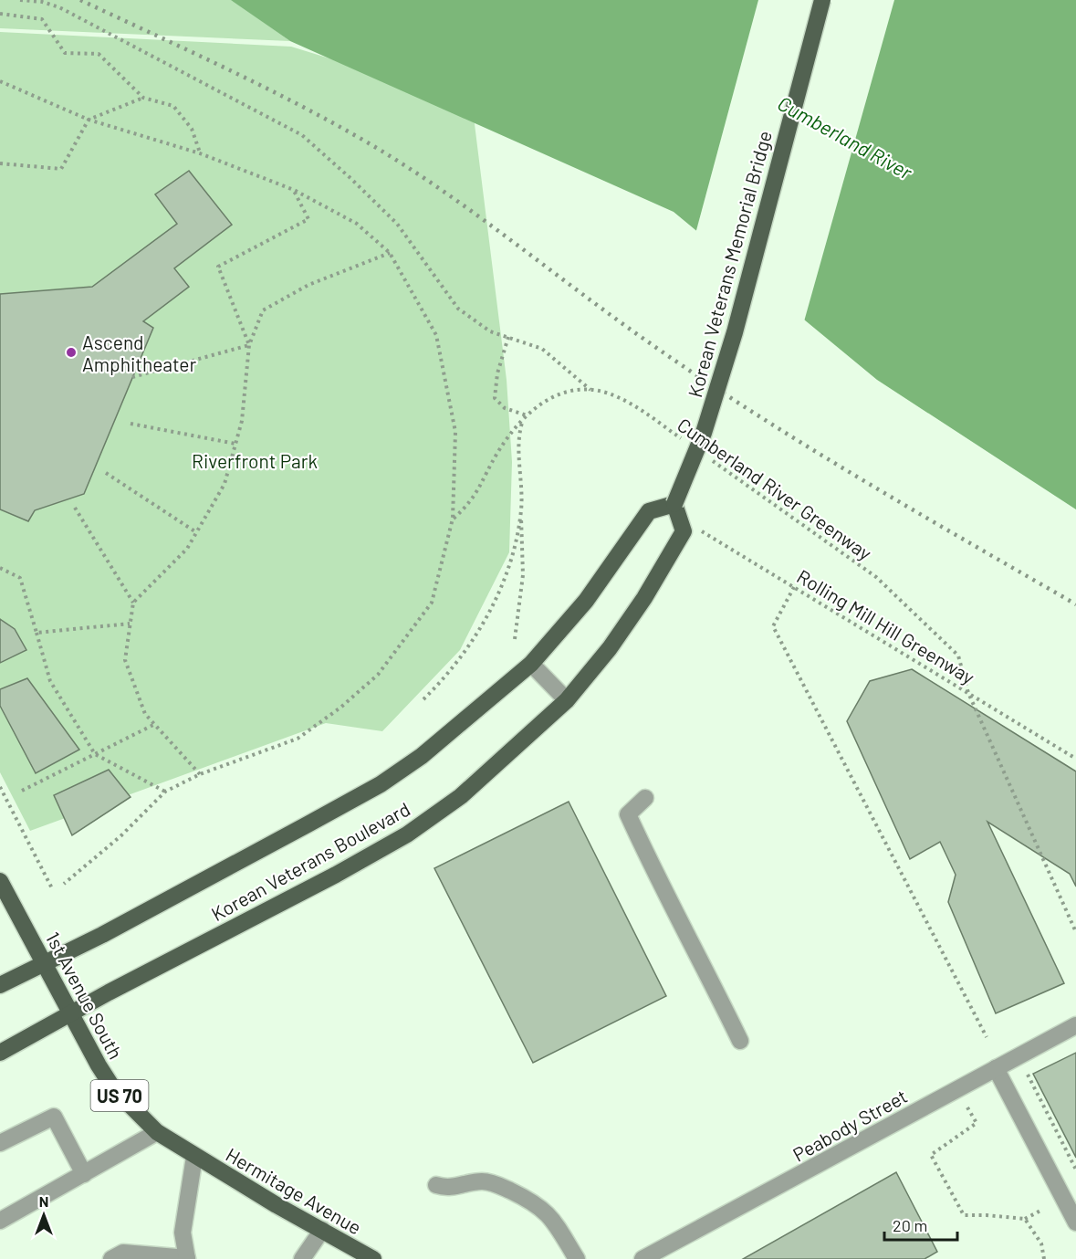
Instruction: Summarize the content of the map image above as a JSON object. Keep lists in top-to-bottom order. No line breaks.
{"streets":{"main road":["Korean Veterans Memorial Bridge","Korean Veterans Boulevard","1st Avenue South","US 70","Hermitage Avenue"],"street":["Peabody Street"],"path":["Cumberland River Greenway","Rolling Mill Hill Greenway"]},"crossings":[["Korean Veterans Memorial Bridge","Korean Veterans Boulevard"],["Cumberland River Greenway","Rolling Mill Hill Greenway"],["Rolling Mill Hill Greenway","Korean Veterans Boulevard"],["Korean Veterans Boulevard","1st Avenue South"],["1st Avenue South","Hermitage Avenue"]],"water":["Cumberland River"],"parks":["Riverfront Park"],"places":["Ascend Amphitheater"],"scale_bar":"20 m","north":"top"}
